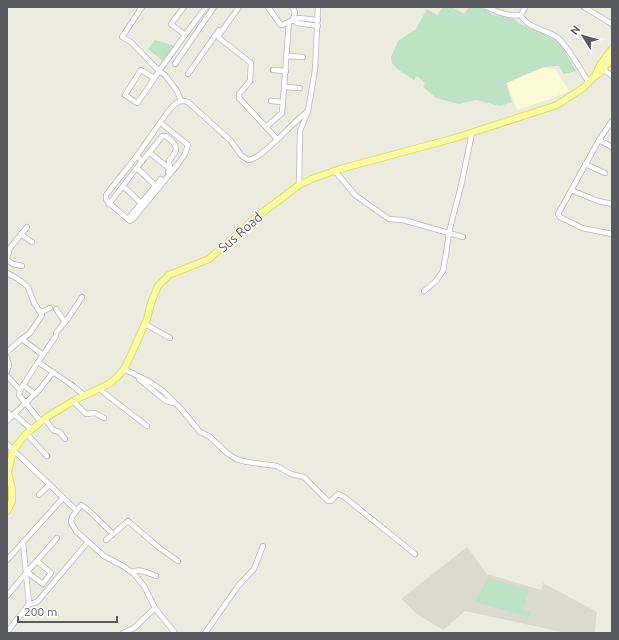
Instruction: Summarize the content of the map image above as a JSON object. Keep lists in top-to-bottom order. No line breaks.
{"streets":{"main road":["Sus Road"]},"scale_bar":"200 m","north":"top left"}
